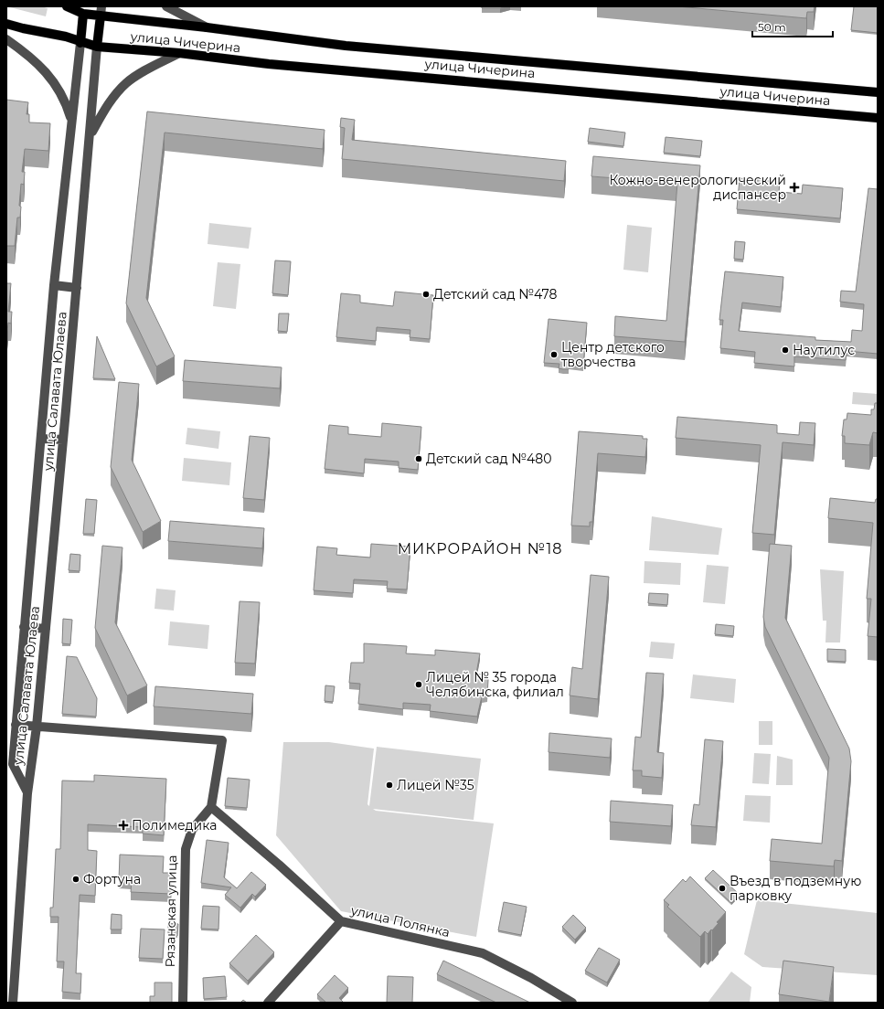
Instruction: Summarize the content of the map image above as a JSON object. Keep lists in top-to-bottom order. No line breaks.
{"streets":{"main road":["улица Чичерина","улица Салавата Юлаева"],"street":["Рязанская улица","улица Полянка"]},"crossings":[["улица Чичерина","улица Салавата Юлаева"],["Рязанская улица","улица Полянка"]],"districts":["МИКРОРАЙОН №18"],"places":{"health":["Кожно-венерологический диспансер","Полимедика"],"other":["Детский сад №478","Наутилус","Центр детского творчества","Детский сад №480","Лицей № 35 города Челябинска, филиал","Лицей №35","Фортуна","Въезд в подземную парковку"]},"scale_bar":"50 m"}
